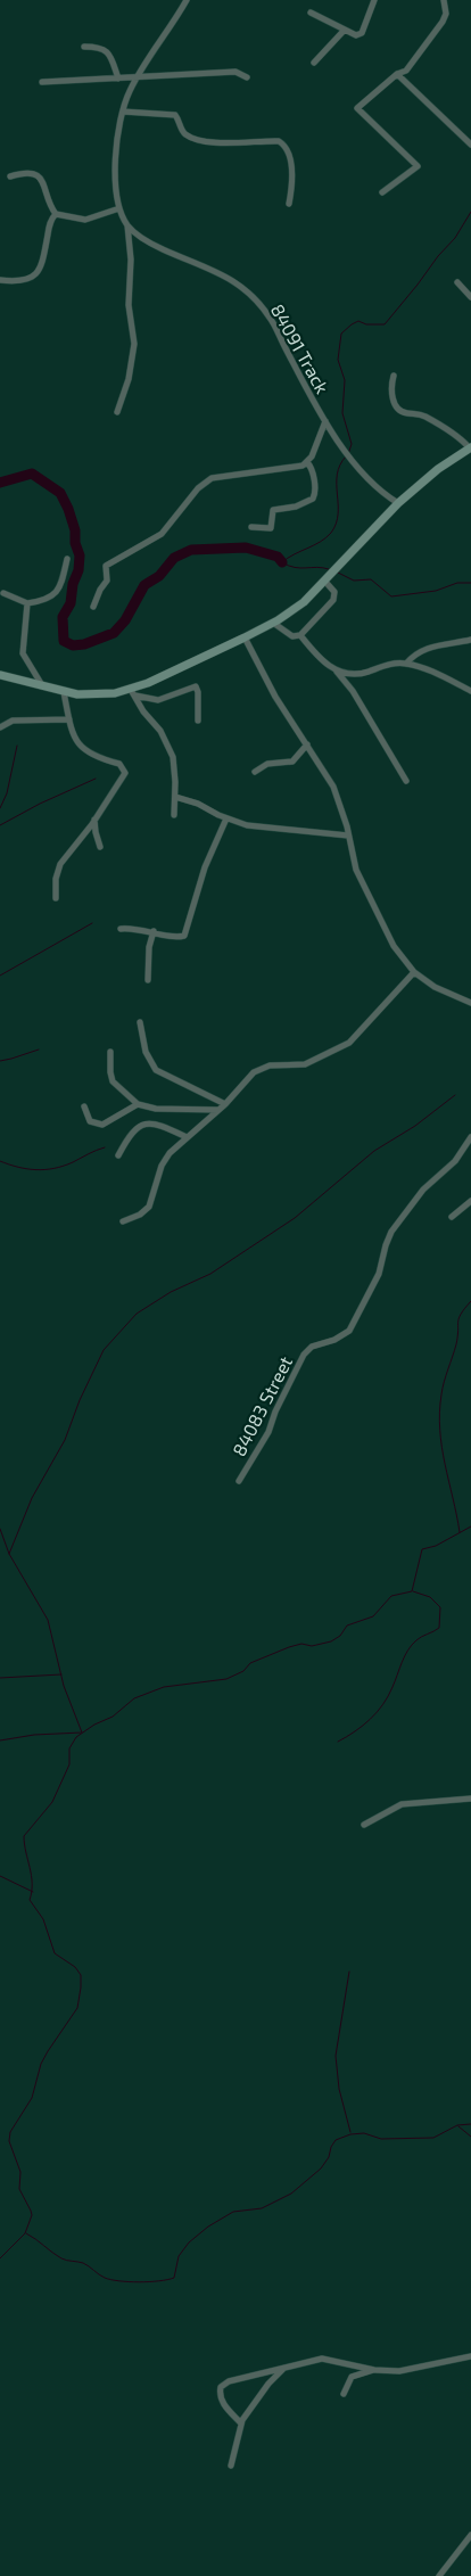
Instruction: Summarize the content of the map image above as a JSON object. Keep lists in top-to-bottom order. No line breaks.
{"streets":{"street":["84091 Track","84083 Street"]}}
